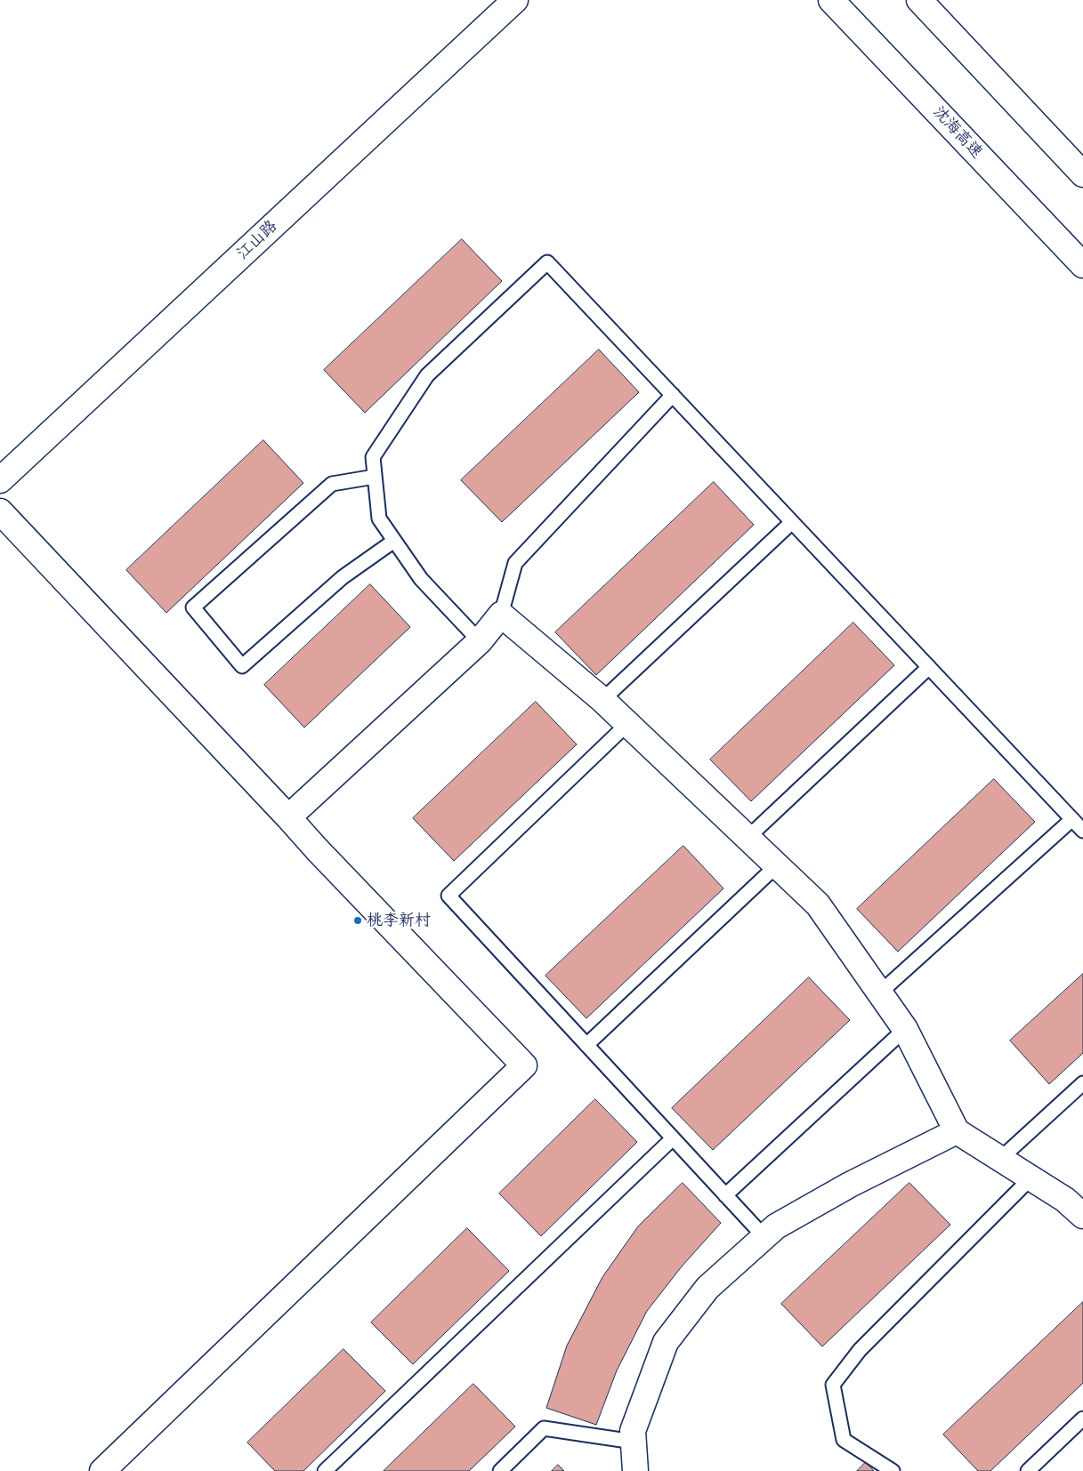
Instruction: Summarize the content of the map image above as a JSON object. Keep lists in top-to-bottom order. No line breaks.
{"streets":{"main road":["沈海高速","江山路"]},"places":["桃李新村"]}
